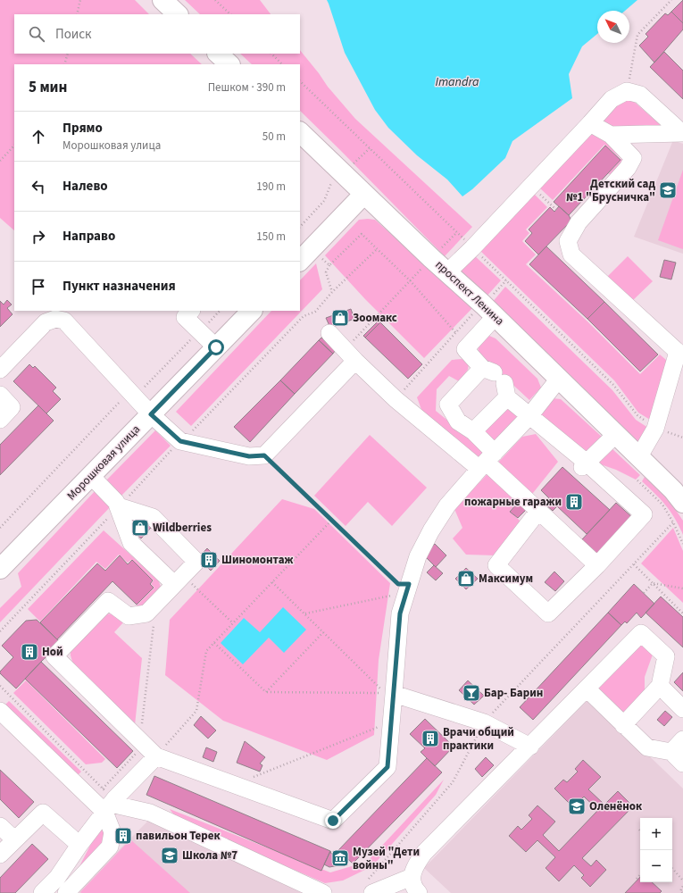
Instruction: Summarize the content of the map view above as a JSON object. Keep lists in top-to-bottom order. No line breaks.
{"streets":{"main road":["проспект Ленина","Морошковая улица"]},"water":["Imandra"],"places":{"school or university":["Детский сад №1 \"Брусничка\"","Оленёнок","Школа №7"],"shop":["Зоомакс","Wildberriеs","Максимум"],"building":["пожарные гаражи","Шиномонтаж","Ной","Врачи общий практики","павильон Терек"],"bar":["Бар- Барин"],"museum":["Музей \"Дети войны\""]},"north":"top left","page":{"search":"Поиск","heading":["5 мин","Пешком · 390 m"],"list":[["Прямо","Морошковая улица","50 m"],["Налево","190 m"],["Направо","150 m"],"Пункт назначения"],"map_buttons":["+","−"]}}
